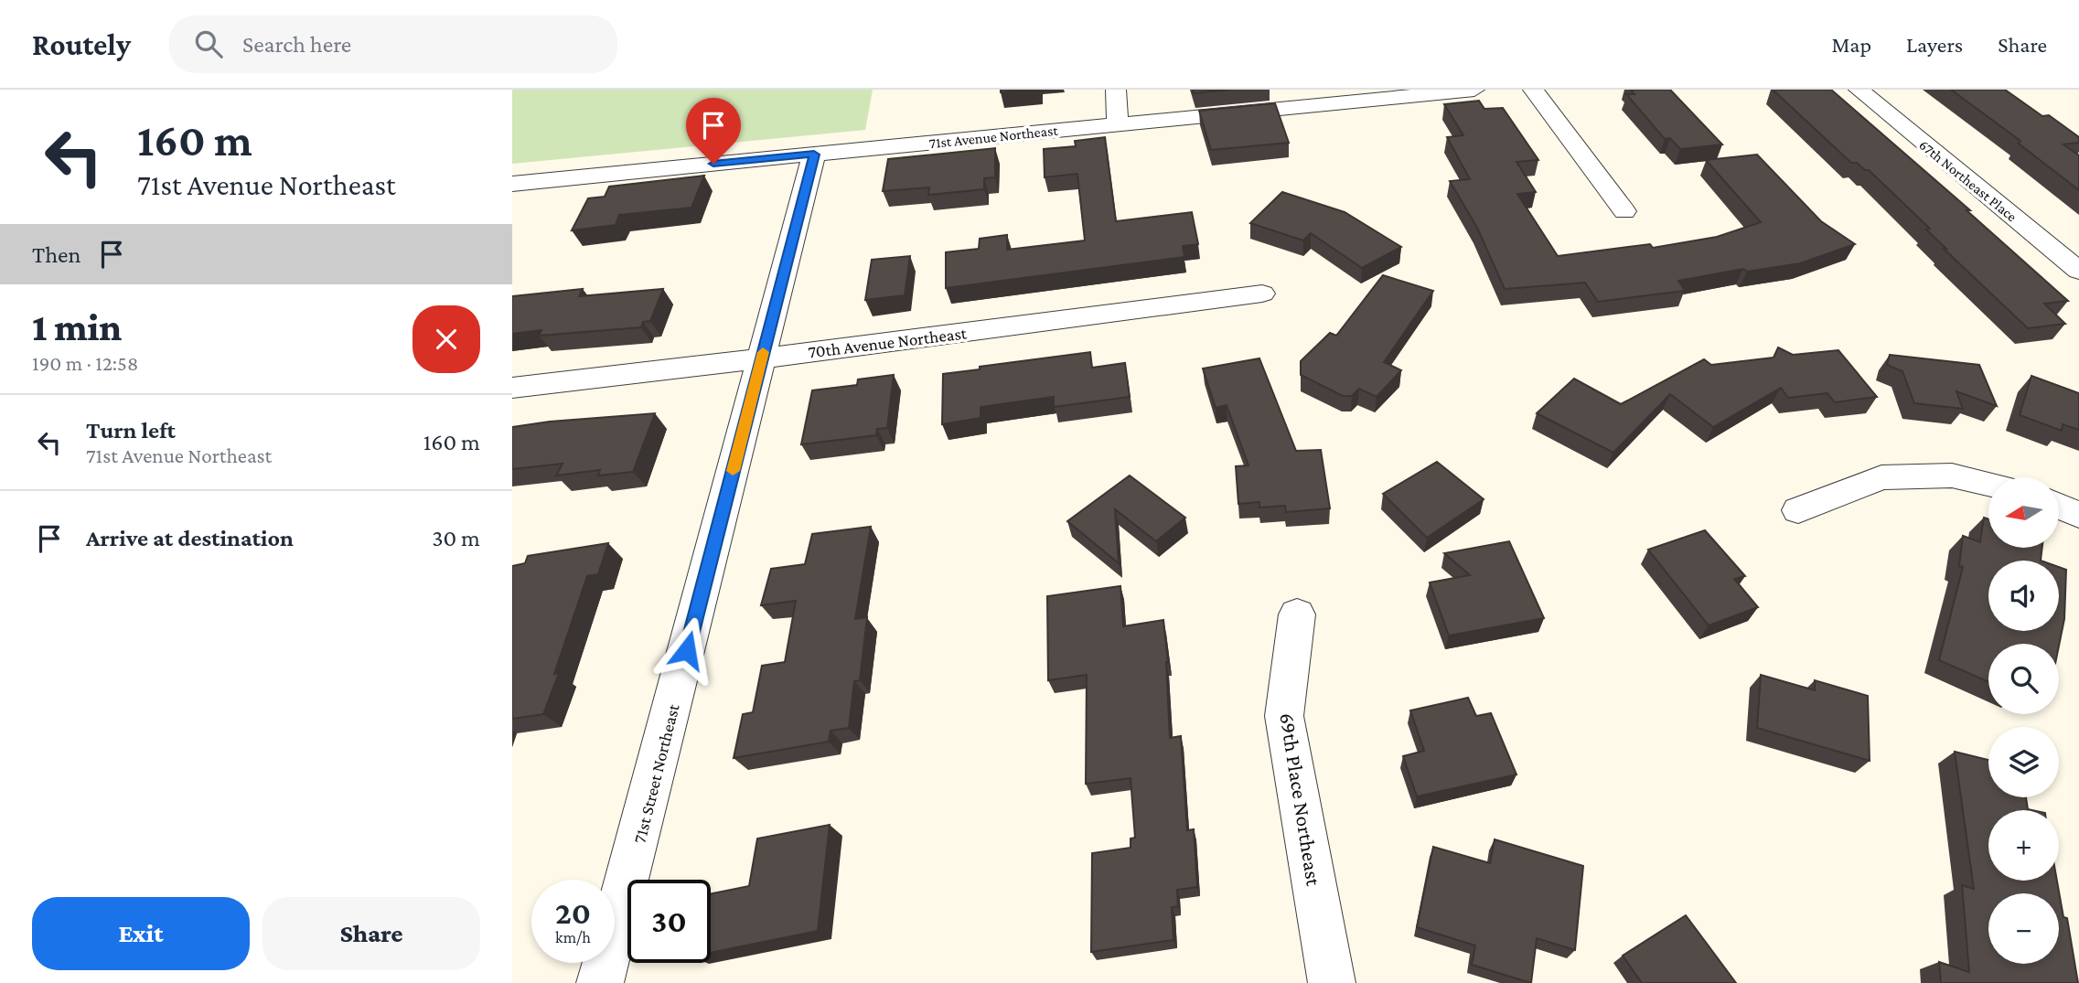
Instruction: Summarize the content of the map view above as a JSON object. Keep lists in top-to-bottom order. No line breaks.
{"streets":{"street":["71st Avenue Northeast","67th Northeast Place","70th Avenue Northeast","71st Street Northeast","69th Place Northeast"]},"crossings":[["71st Avenue Northeast","71st Street Northeast"],["70th Avenue Northeast","71st Street Northeast"]],"north":"left","page":{"header":"Routely","search":"Search here","nav":["Map","Layers","Share"],"turn":["160 m","71st Avenue Northeast"],"then":"Then","heading":["1 min","190 m · 12:58"],"list":[{"name":"Turn left","note":"71st Avenue Northeast","value":"160 m"},{"name":"Arrive at destination","value":"30 m"}],"map_buttons":["+","−"],"speed":"20 km/h","limit":"30","buttons":["Exit","Share"]}}
